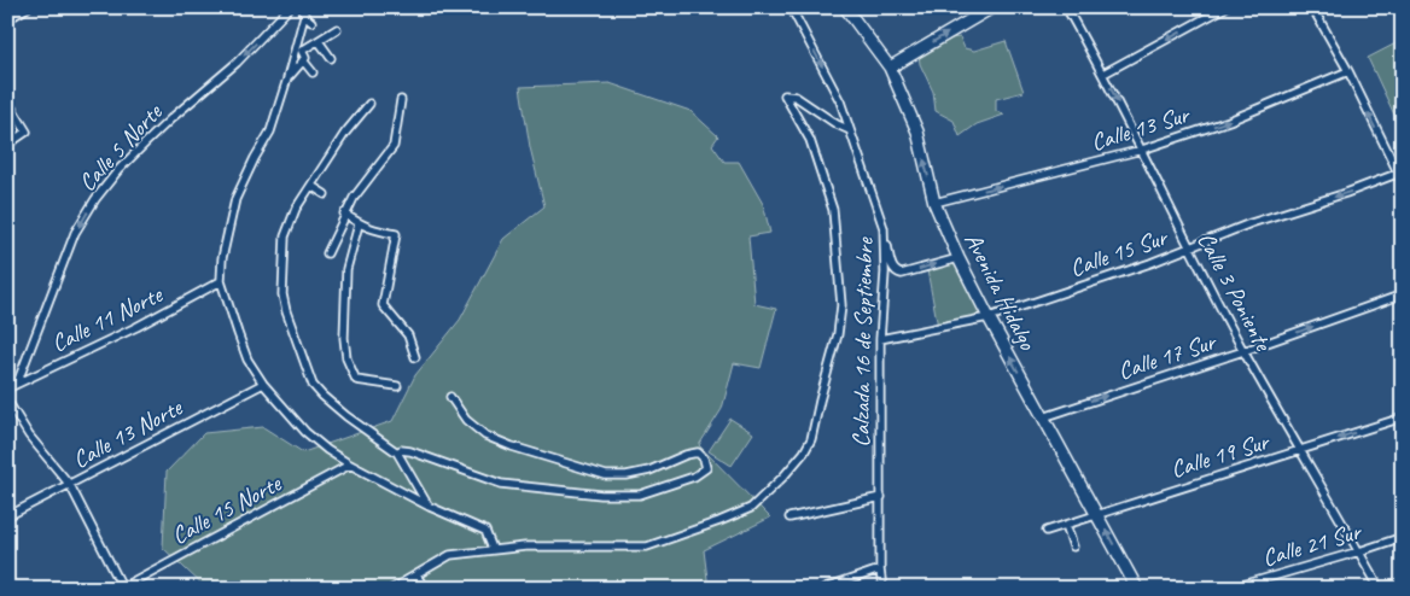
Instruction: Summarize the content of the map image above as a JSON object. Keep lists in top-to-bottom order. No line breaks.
{"streets":{"street":["Calle 13 Sur","Calle 5 Norte","Calle 15 Sur","Avenida Hidalgo","Calle 3 Poniente","Calle 11 Norte","Calzada 16 de Septiembre","Calle 17 Sur","Calle 13 Norte","Calle 19 Sur","Calle 15 Norte","Calle 21 Sur"]},"crossings":[["Calle 13 Sur","Avenida Hidalgo"],["Calle 13 Sur","Calle 3 Poniente"],["Calle 5 Norte","Calle 11 Norte"],["Calle 15 Sur","Avenida Hidalgo"],["Calle 15 Sur","Calle 3 Poniente"],["Avenida Hidalgo","Calle 17 Sur"],["Avenida Hidalgo","Calle 19 Sur"],["Calle 3 Poniente","Calle 17 Sur"],["Calle 3 Poniente","Calle 19 Sur"],["Calle 3 Poniente","Calle 21 Sur"]],"one_way":["Calle 13 Sur","Calle 5 Norte","Calle 15 Sur","Avenida Hidalgo","Calle 17 Sur"]}
